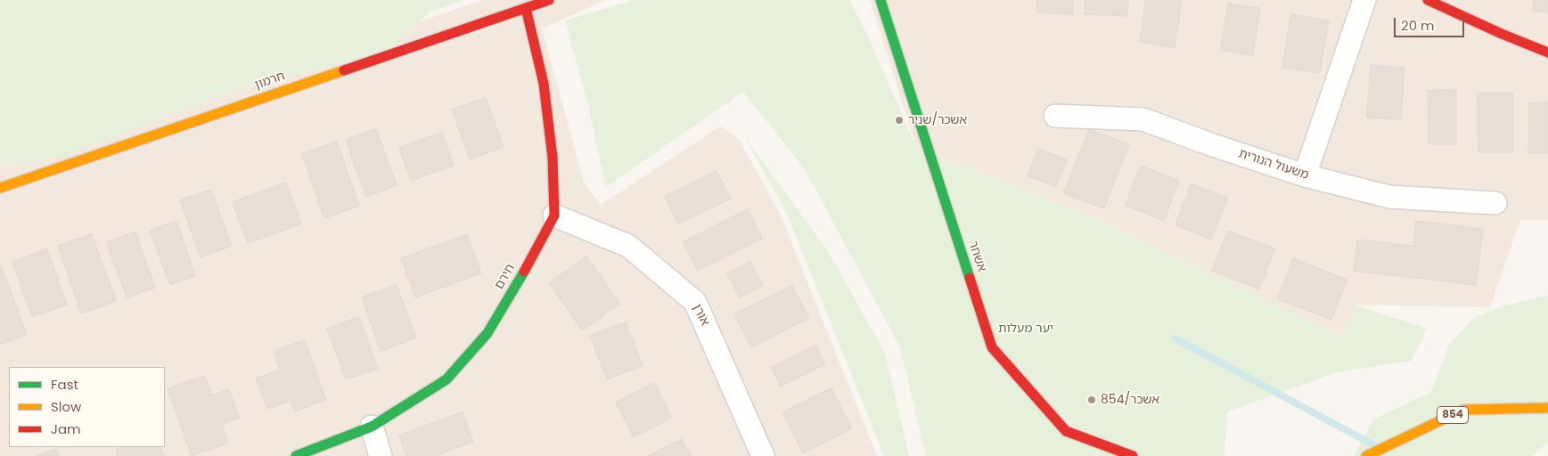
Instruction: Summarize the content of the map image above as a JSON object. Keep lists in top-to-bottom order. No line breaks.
{"streets":{"street":["חרמון","משעול הנורית","אשחר","חירם","אורן","854"]},"crossings":[["חירם","אורן"]],"parks":["יער מעלות"],"places":["אשכר/שניר","אשכר/854"],"legend":["Fast","Slow","Jam"],"scale_bar":"20 m"}
